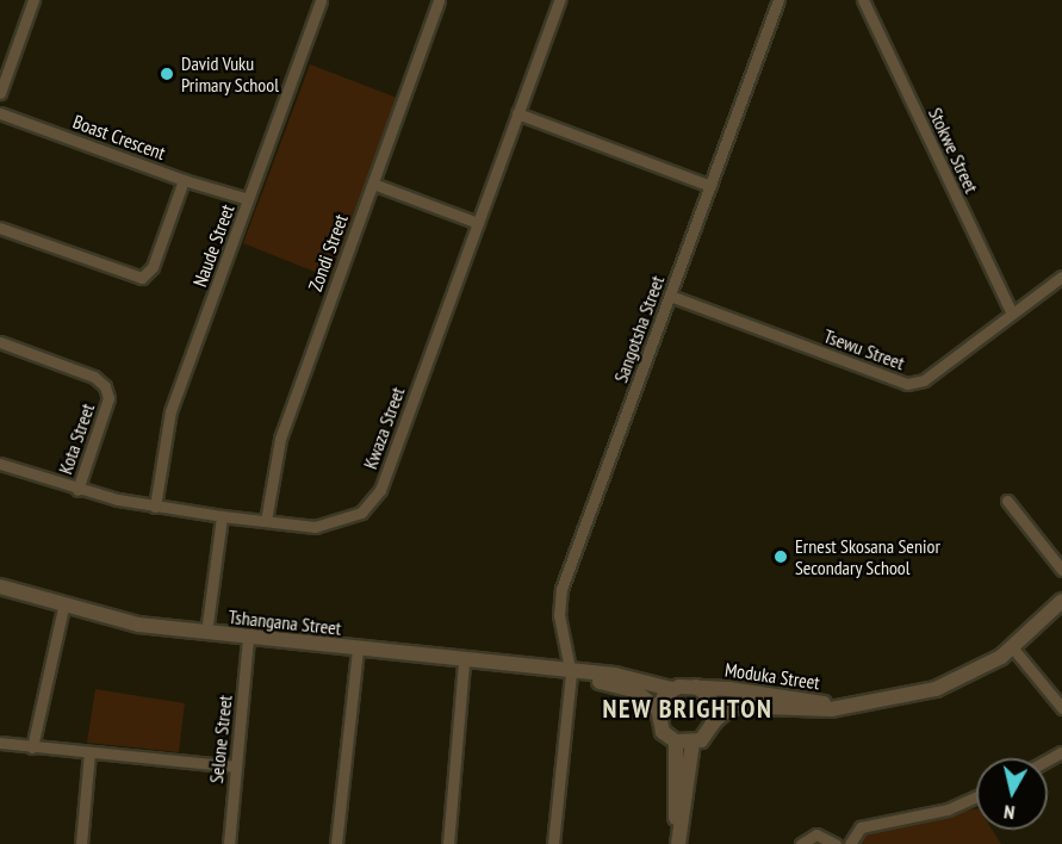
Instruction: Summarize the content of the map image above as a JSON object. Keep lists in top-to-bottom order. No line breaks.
{"streets":{"street":["Boast Crescent","Stokwe Street","Naude Street","Zondi Street","Sangotsha Street","Tsewu Street","Kwaza Street","Kota Street","Tshangana Street","Moduka Street","Selone Street"]},"crossings":[["Stokwe Street","Tsewu Street"],["Naude Street","Kwaza Street"],["Zondi Street","Kwaza Street"],["Sangotsha Street","Tsewu Street"],["Sangotsha Street","Tshangana Street"],["Kwaza Street","Kota Street"],["Tshangana Street","Moduka Street"],["Tshangana Street","Selone Street"]],"districts":["NEW BRIGHTON"],"places":["David Vuku Primary School","Ernest Skosana Senior Secondary School"],"north":"bottom"}
